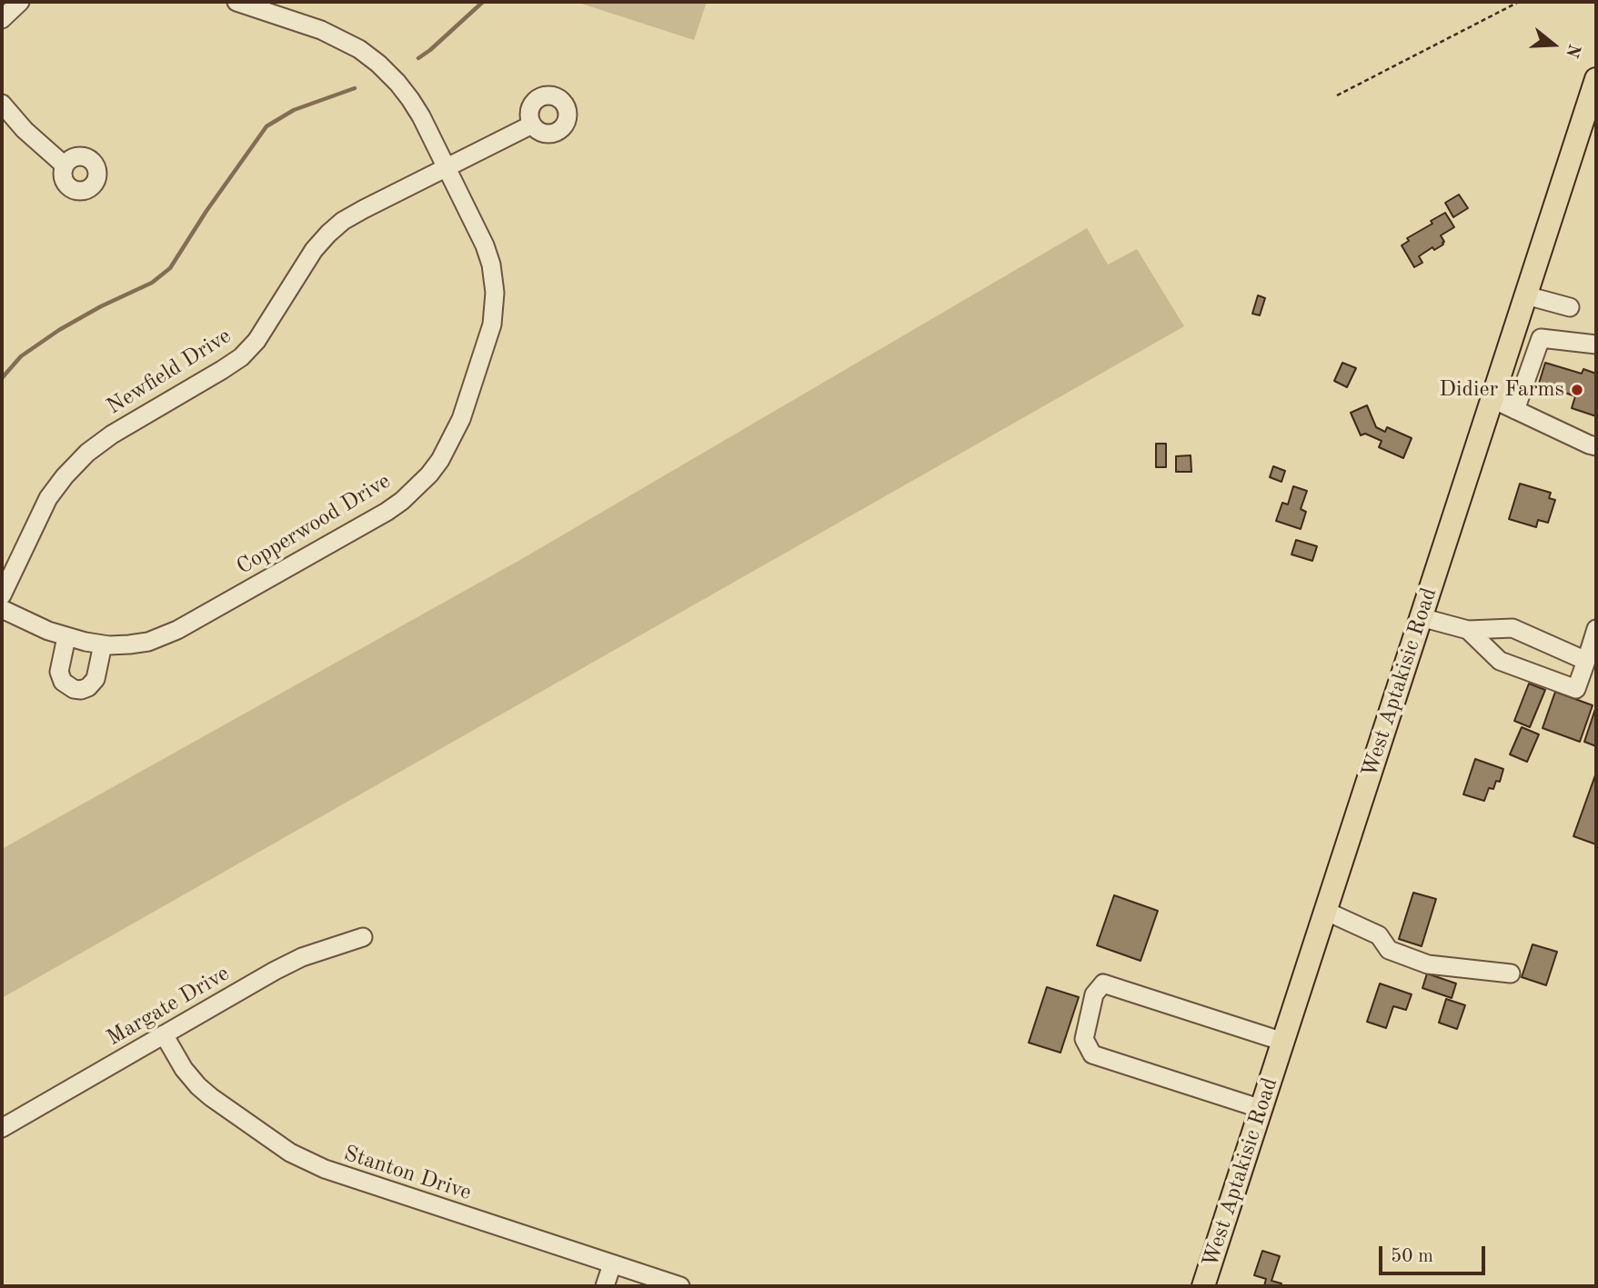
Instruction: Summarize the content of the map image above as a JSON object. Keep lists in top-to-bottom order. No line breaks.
{"streets":{"main road":["West Aptakisic Road"],"street":["Newfield Drive","Copperwood Drive","Margate Drive","Stanton Drive"]},"crossings":[["Newfield Drive","Copperwood Drive"],["Margate Drive","Stanton Drive"]],"places":["Didier Farms"],"scale_bar":"50 m","north":"right"}
